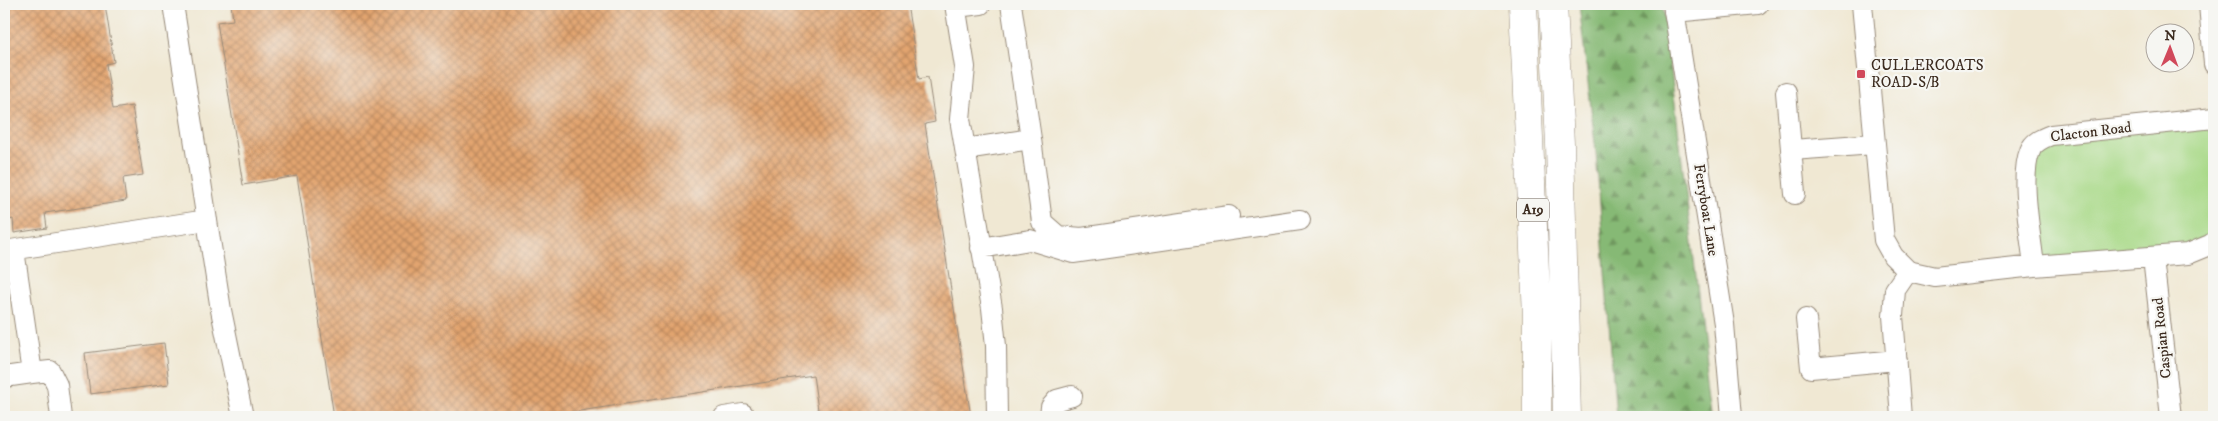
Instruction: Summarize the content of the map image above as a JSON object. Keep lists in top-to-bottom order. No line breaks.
{"streets":{"highway":["A19"],"street":["Clacton Road","Ferryboat Lane","Caspian Road"]},"places":{"transit":["CULLERCOATS ROAD-S/B"]},"north":"top"}
